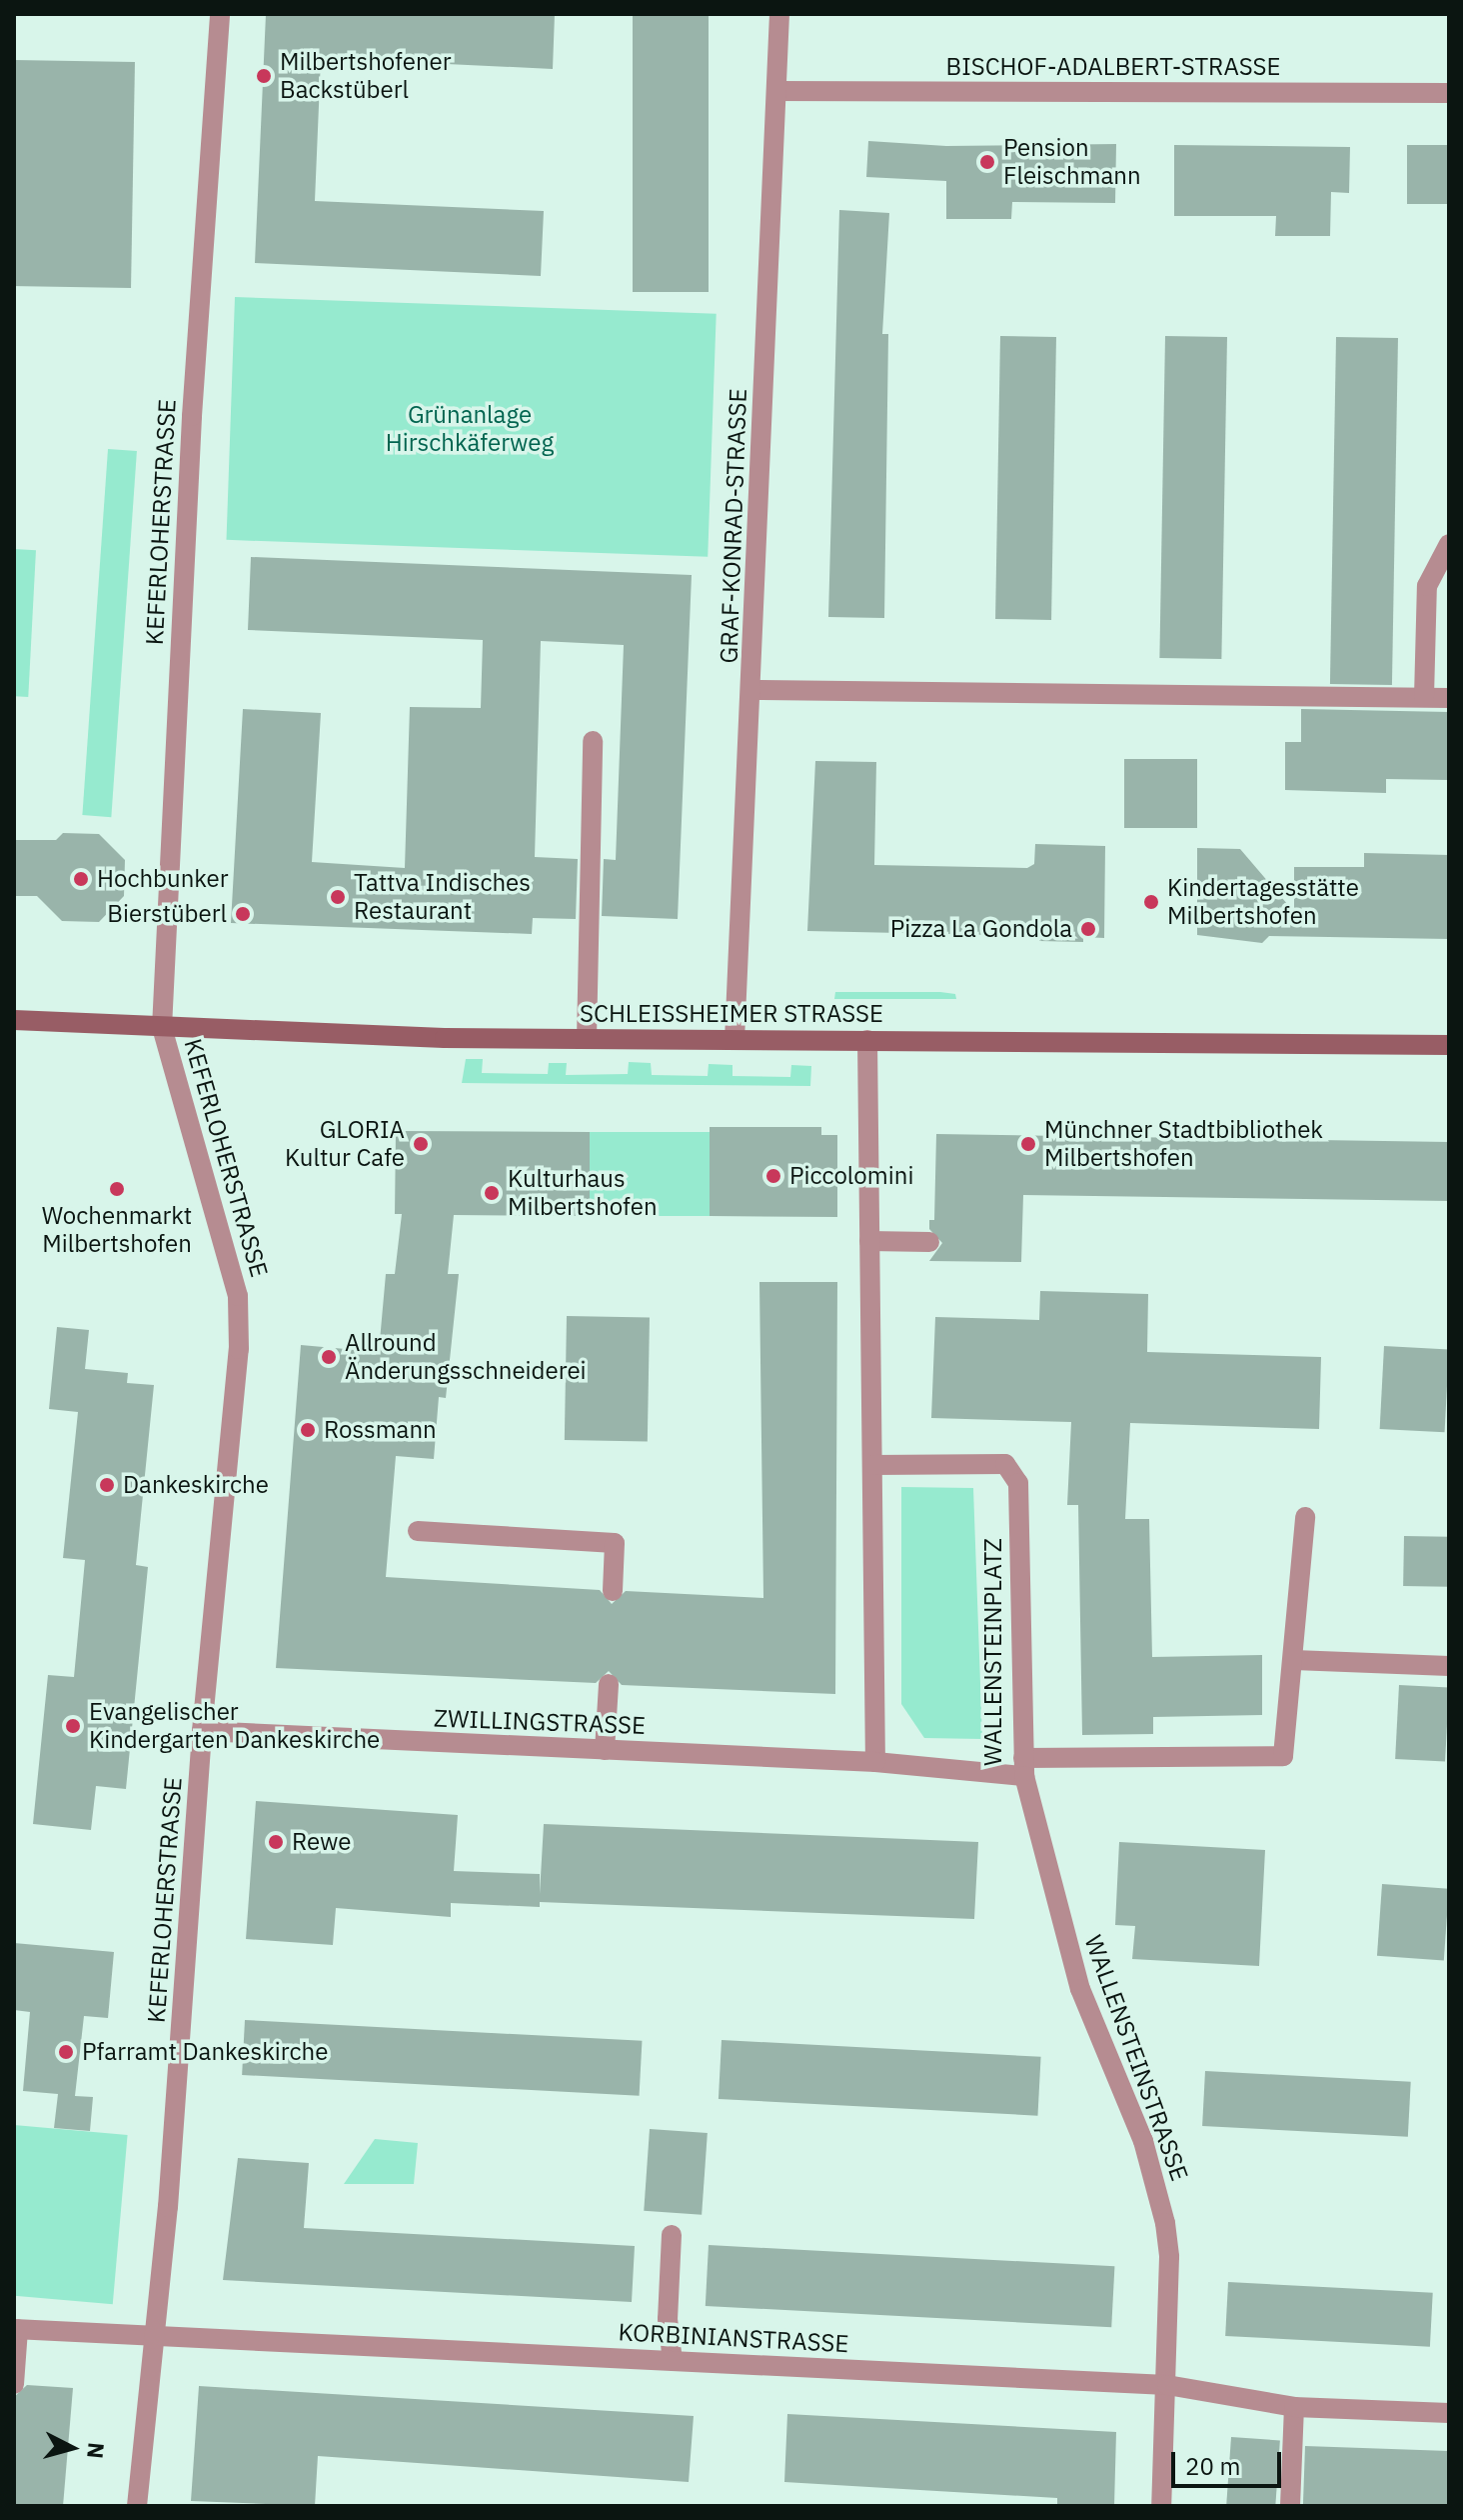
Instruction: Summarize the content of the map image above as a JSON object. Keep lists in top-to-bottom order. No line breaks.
{"streets":{"main road":["SCHLEISSHEIMER STRASSE"],"street":["BISCHOF-ADALBERT-STRASSE","KEFERLOHERSTRASSE","GRAF-KONRAD-STRASSE","WALLENSTEINPLATZ","ZWILLINGSTRASSE","WALLENSTEINSTRASSE","KORBINIANSTRASSE"]},"crossings":[["BISCHOF-ADALBERT-STRASSE","GRAF-KONRAD-STRASSE"],["KEFERLOHERSTRASSE","SCHLEISSHEIMER STRASSE"],["KEFERLOHERSTRASSE","ZWILLINGSTRASSE"],["KEFERLOHERSTRASSE","KORBINIANSTRASSE"],["GRAF-KONRAD-STRASSE","SCHLEISSHEIMER STRASSE"],["WALLENSTEINPLATZ","ZWILLINGSTRASSE"],["WALLENSTEINPLATZ","WALLENSTEINSTRASSE"],["WALLENSTEINSTRASSE","KORBINIANSTRASSE"]],"parks":["Grünanlage Hirschkäferweg"],"places":["Milbertshofener Backstüberl","Pension Fleischmann","Hochbunker","Tattva Indisches Restaurant","Kindertagesstätte Milbertshofen","Bierstüberl","Pizza La Gondola","GLORIA Kultur Cafe","Münchner Stadtbibliothek Milbertshofen","Piccolomini","Wochenmarkt Milbertshofen","Kulturhaus Milbertshofen","Allround Änderungsschneiderei","Rossmann","Dankeskirche","Evangelischer Kindergarten Dankeskirche","Rewe","Pfarramt Dankeskirche"],"scale_bar":"20 m","north":"right"}
